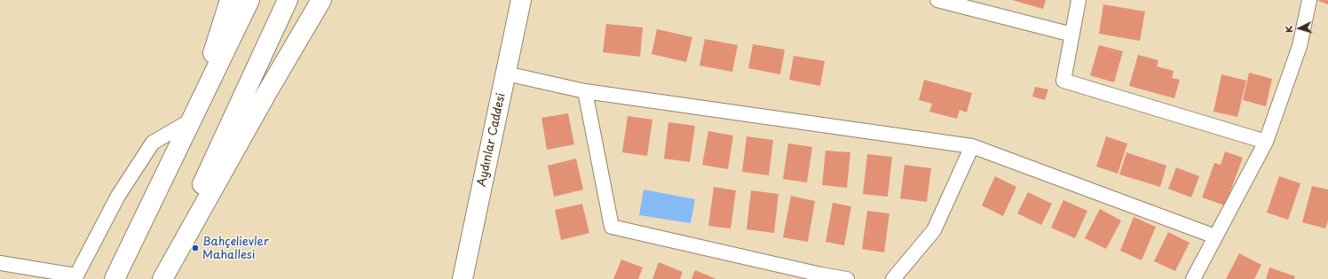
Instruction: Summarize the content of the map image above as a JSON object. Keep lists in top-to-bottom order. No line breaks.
{"streets":{"main road":["Aydınlar Caddesi"]},"places":["Bahçelievler Mahallesi"],"north":"left"}
